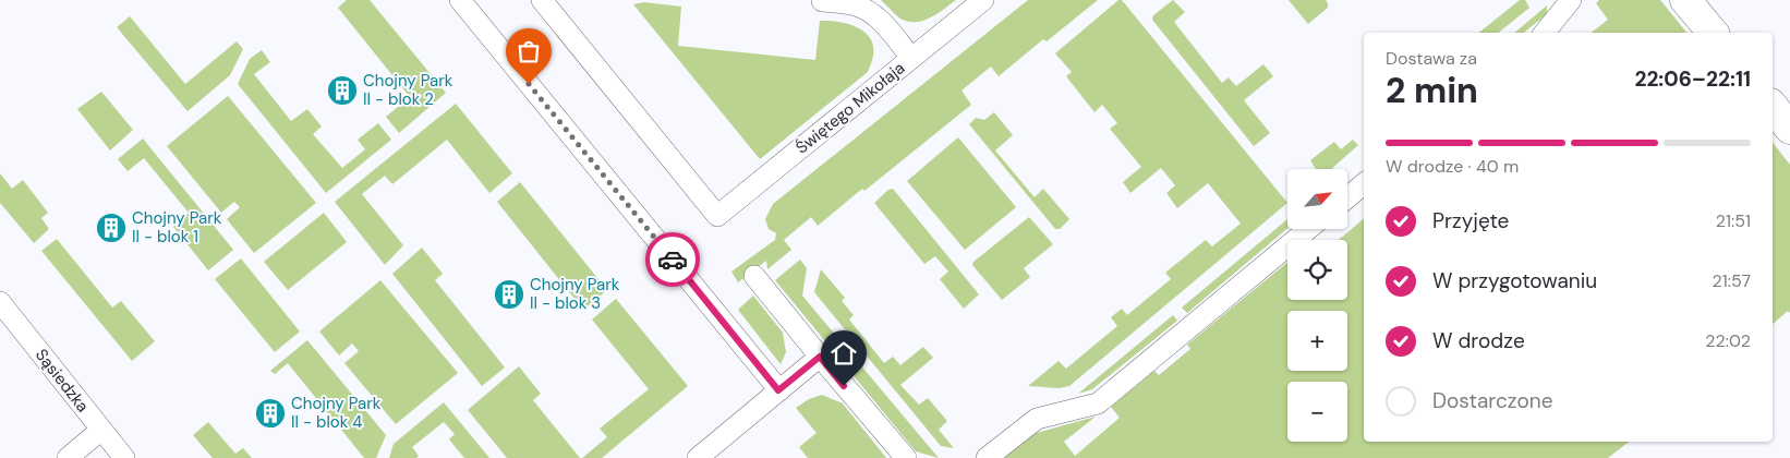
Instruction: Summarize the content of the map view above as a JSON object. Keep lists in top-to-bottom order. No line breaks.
{"streets":{"lane":["Świętego Mikołaja","Sąsiedzka"]},"places":{"building":["Chojny Park II - blok 2","Chojny Park II - blok 1","Chojny Park II - blok 3","Chojny Park II - blok 4"]},"north":"top right","page":{"heading":["2 min","Dostawa za","22:06–22:11"],"bar":"W drodze · 40 m","map_buttons":["+","−"],"list":[["Przyjęte","21:51"],["W przygotowaniu","21:57"],["W drodze","22:02"],"Dostarczone"]}}
